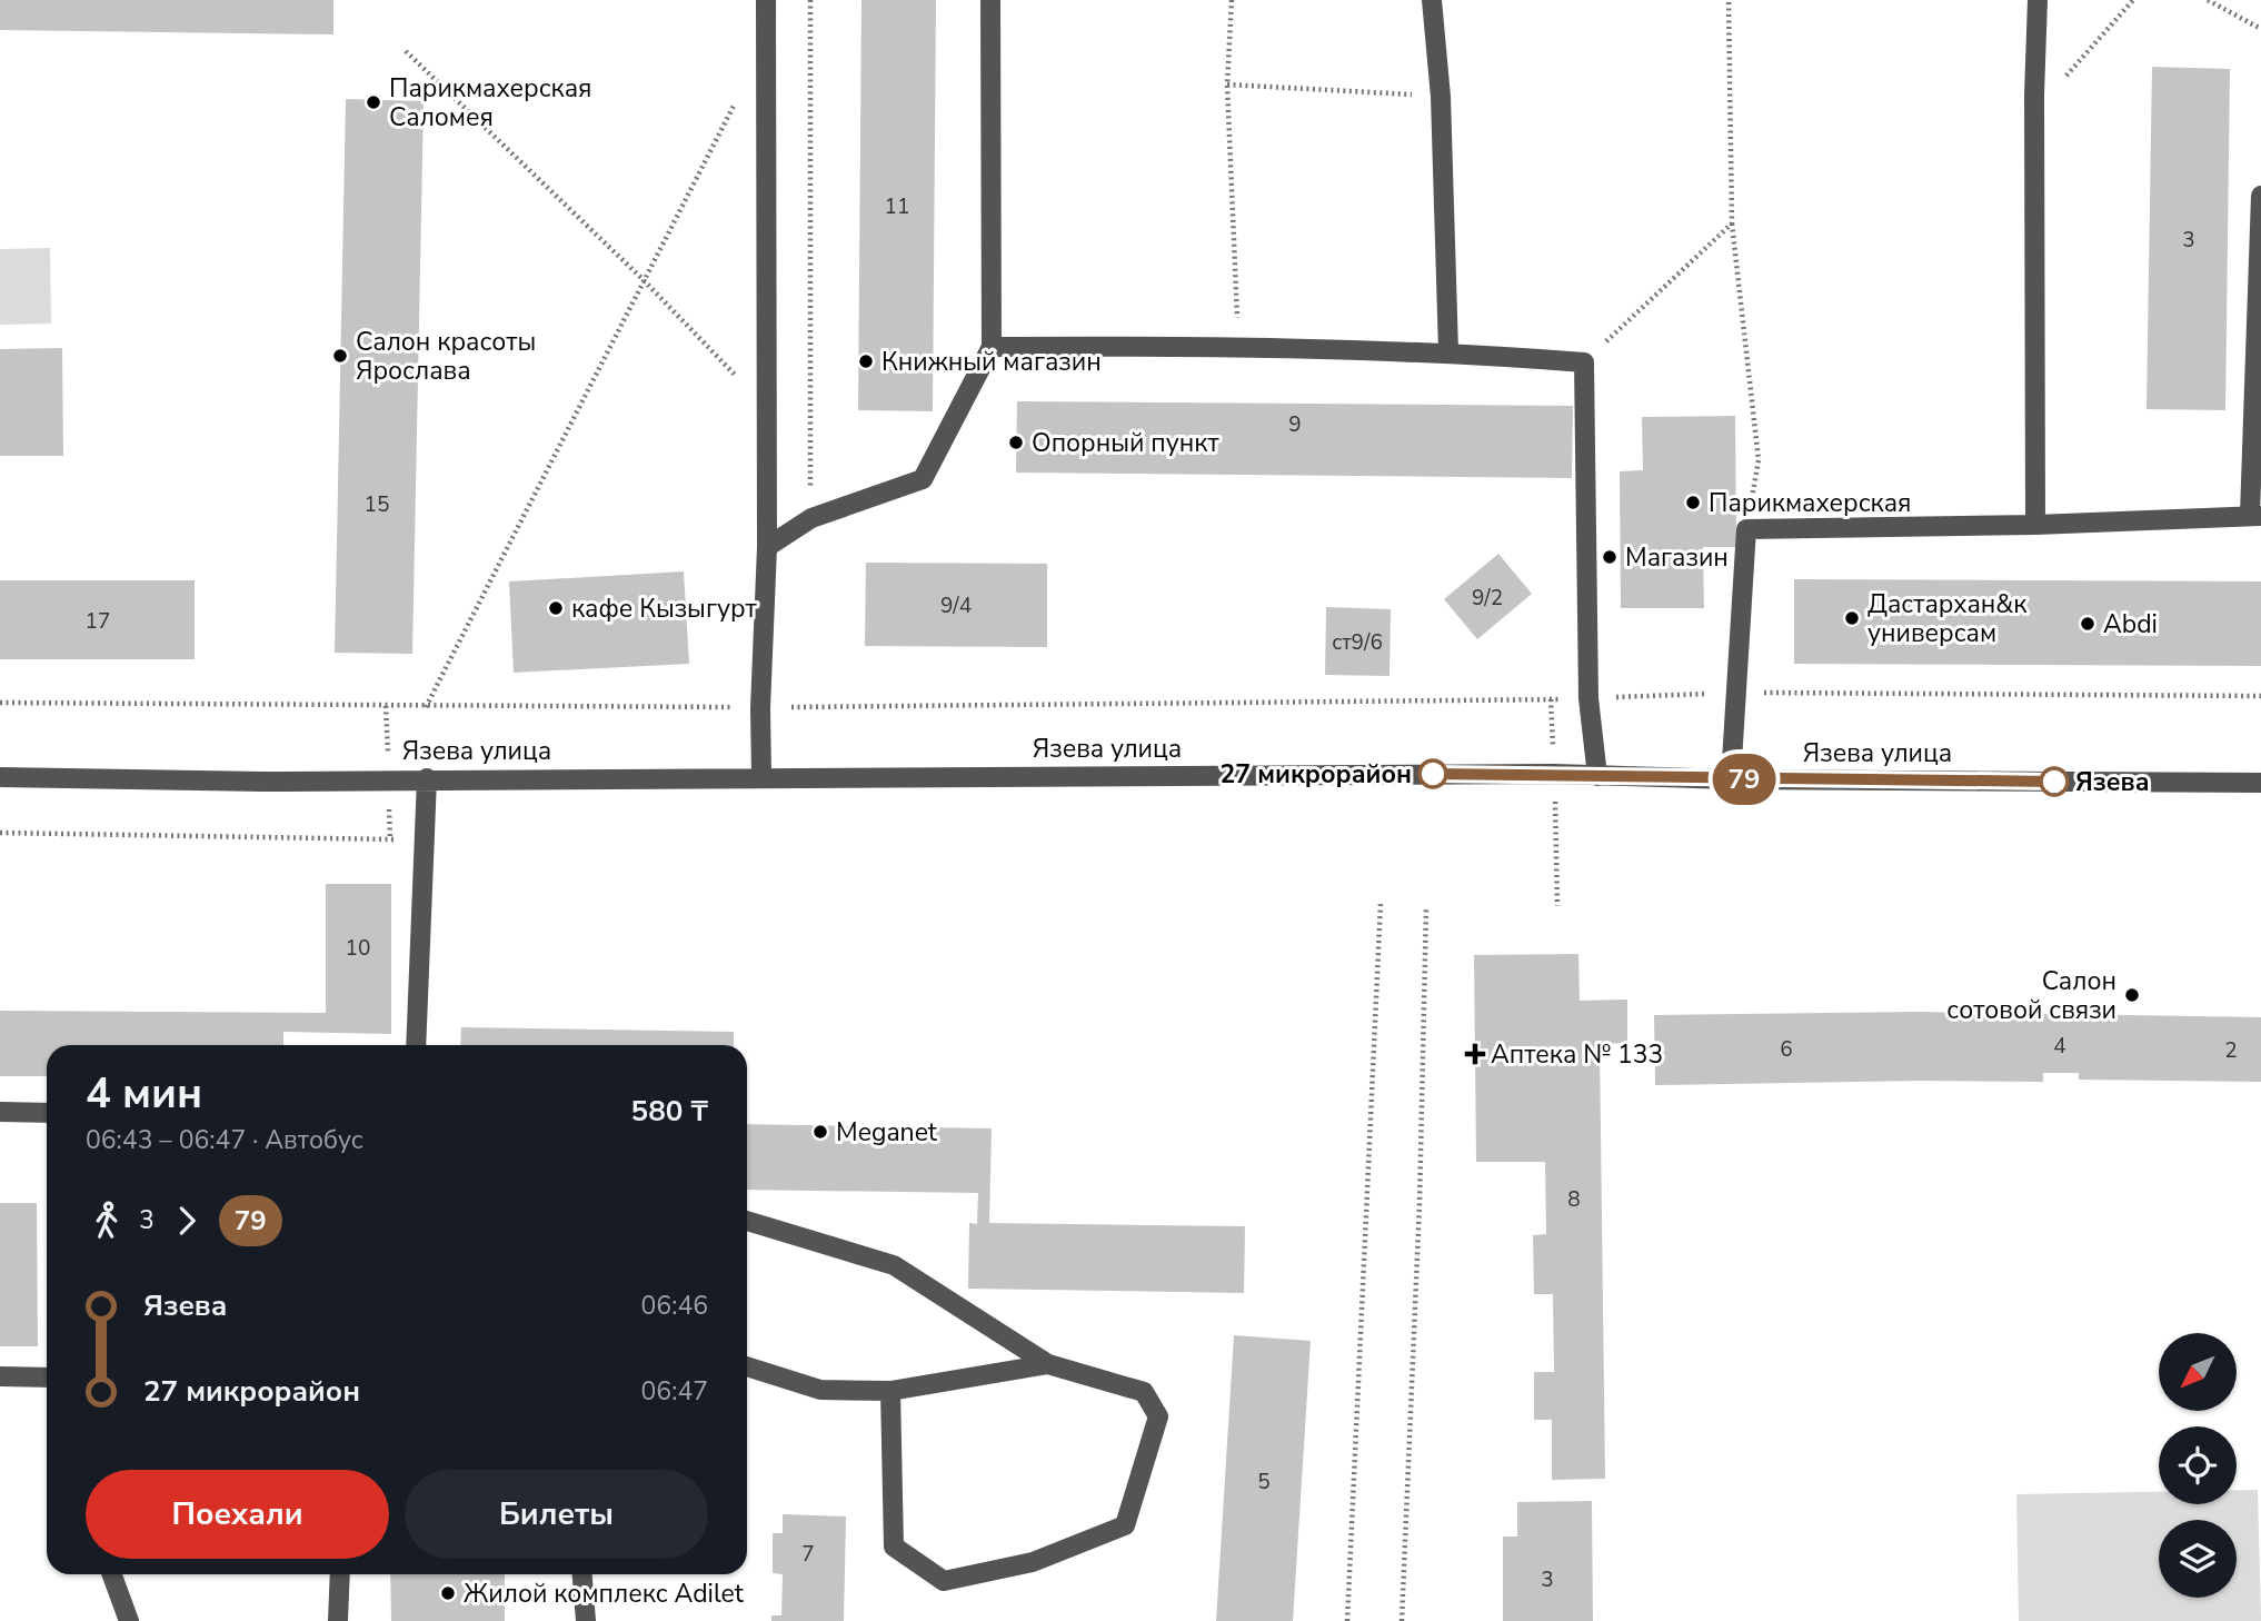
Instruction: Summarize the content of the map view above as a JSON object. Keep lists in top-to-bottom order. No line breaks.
{"streets":{"street":["Язева улица"]},"places":{"other":["Парикмахерская Саломея","Салон красоты Ярослава","Книжный магазин","Опорный пункт","Парикмахерская","Магазин","кафе Кызыгурт","Дастархан&к универсам","Abdi","27 микрорайон","Язева","Салон сотовой связи","Meganet","Жилой комплекс Adilet"],"health":["Аптека № 133"]},"lines":["bus line 79"],"house_numbers":["11","3","9","15","9/2","9/4","17","ст9/6","10","4","6","2","8","5","7","3"],"north":"bottom left","page":{"on_map":"79","heading":["4 мин","06:43 – 06:47 · Автобус","580 ₸"],"legs":["3","79"],"list":[{"name":"Язева","value":"06:46"},{"name":"27 микрорайон","value":"06:47"}],"buttons":["Поехали","Билеты"]}}
